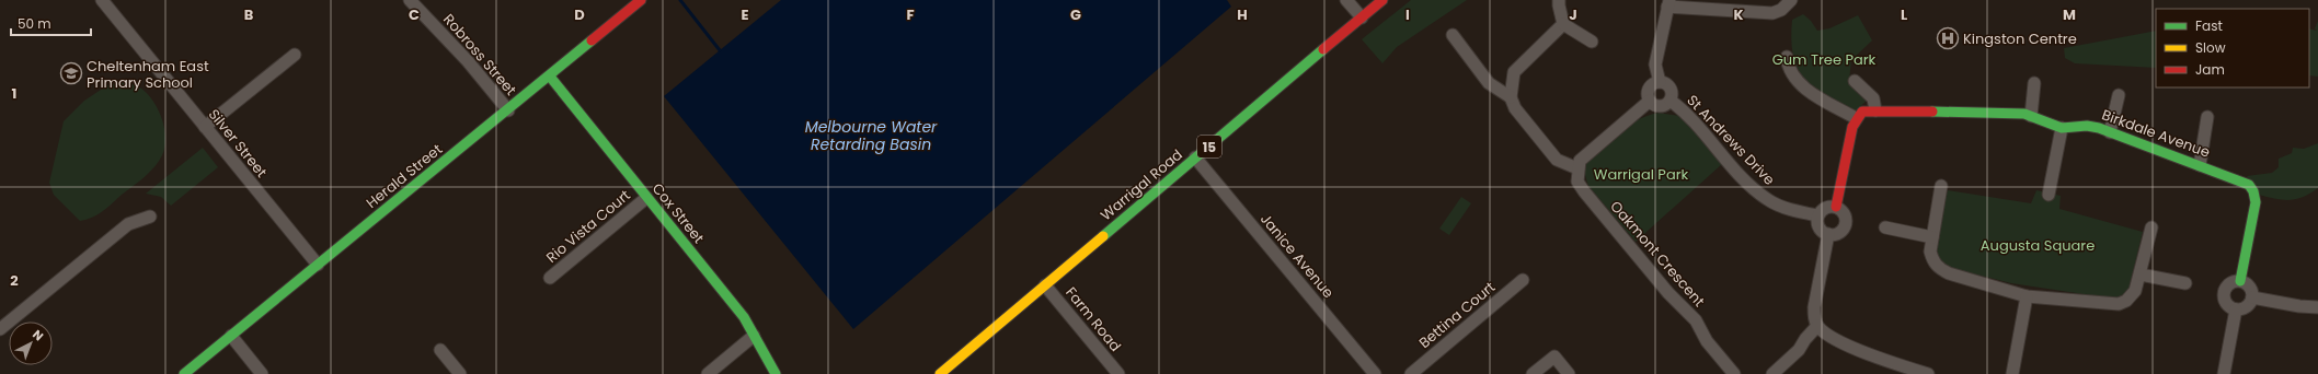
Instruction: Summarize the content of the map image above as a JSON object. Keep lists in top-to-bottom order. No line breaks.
{"streets":{"main road":["Birkdale Avenue","15","Herald Street","Warrigal Road","Cox Street"],"street":["Robross Street","St Andrews Drive","Silver Street","Rio Vista Court","Oakmont Crescent","Janice Avenue","Bettina Court","Farm Road"]},"crossings":[["Robross Street","Herald Street"],["Silver Street","Herald Street"],["Herald Street","Cox Street"],["Warrigal Road","Janice Avenue"],["Warrigal Road","Farm Road"],["Cox Street","Rio Vista Court"]],"water":["Melbourne Water Retarding Basin"],"parks":["Gum Tree Park","Warrigal Park","Augusta Square"],"places":{"hospital":["Kingston Centre"],"school or university":["Cheltenham East Primary School"]},"legend":["Fast","Slow","Jam"],"scale_bar":"50 m","north":"top right","grid":{"columns":["B","C","D","E","F","G","H","I","J","K","L","M"],"rows":["1","2"]}}
